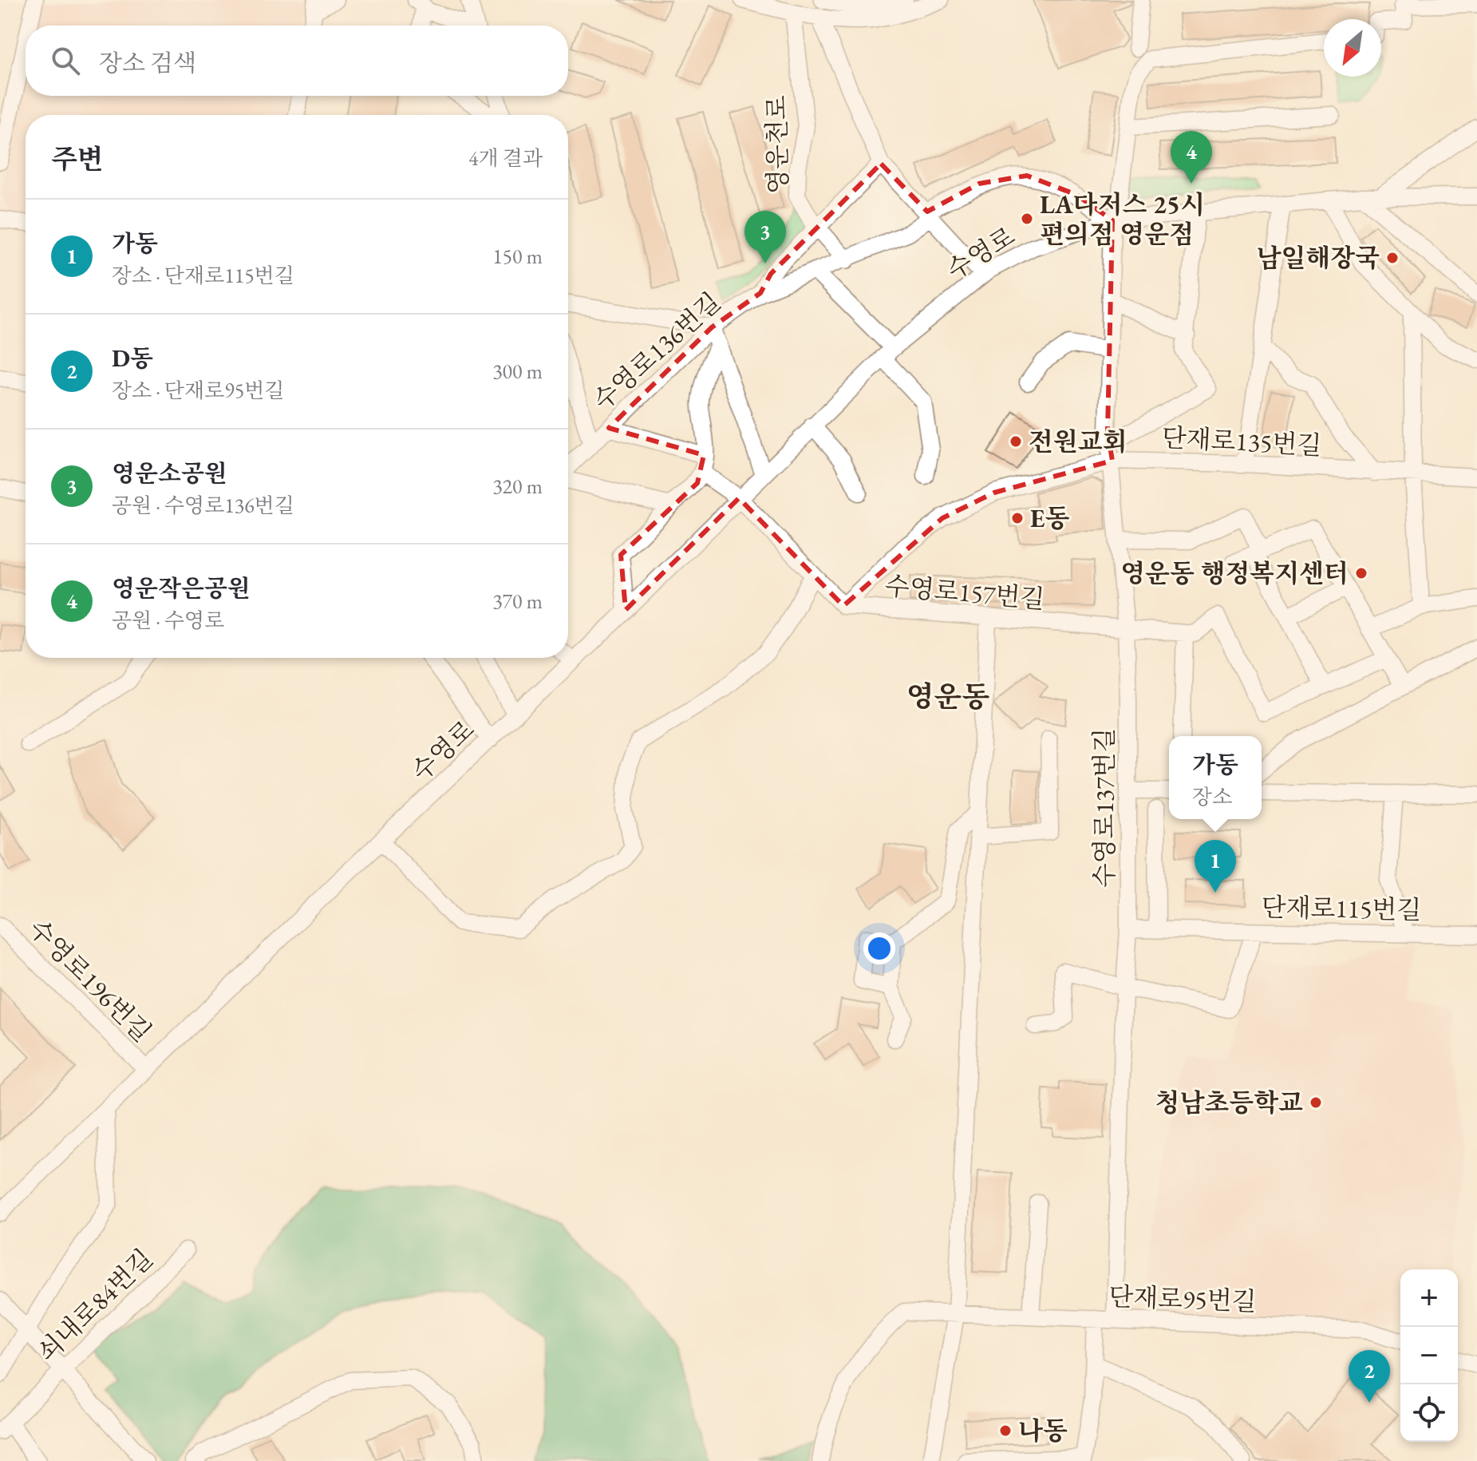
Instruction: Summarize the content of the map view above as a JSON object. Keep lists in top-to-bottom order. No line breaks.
{"streets":{"street":["영운천로","수영로","수영로136번길","단재로135번길","수영로157번길","수영로137번길","단재로115번길","수영로196번길","단재로95번길","쇠내로84번길"]},"crossings":[["영운천로","수영로136번길"],["수영로","수영로136번길"],["수영로","수영로137번길"],["수영로","수영로196번길"],["수영로136번길","수영로137번길"],["단재로135번길","수영로157번길"],["단재로135번길","수영로137번길"],["수영로157번길","수영로137번길"],["수영로137번길","단재로115번길"],["수영로137번길","단재로95번길"]],"districts":["영운동"],"places":["LA다저스 25시 편의점 영운점","남일해장국","전원교회","E동","영운동 행정복지센터","청남초등학교","나동"],"north":"bottom left","page":{"search":"장소 검색","heading":["주변","4개 결과"],"pins":["4","3","1","2"],"list":[{"mark":"1","name":"가동","note":"장소 · 단재로115번길","value":"150 m"},{"mark":"2","name":"D동","note":"장소 · 단재로95번길","value":"300 m"},{"mark":"3","name":"영운소공원","note":"공원 · 수영로136번길","value":"320 m"},{"mark":"4","name":"영운작은공원","note":"공원 · 수영로","value":"370 m"}],"popup":["가동","장소"],"map_buttons":["+","−"]}}
